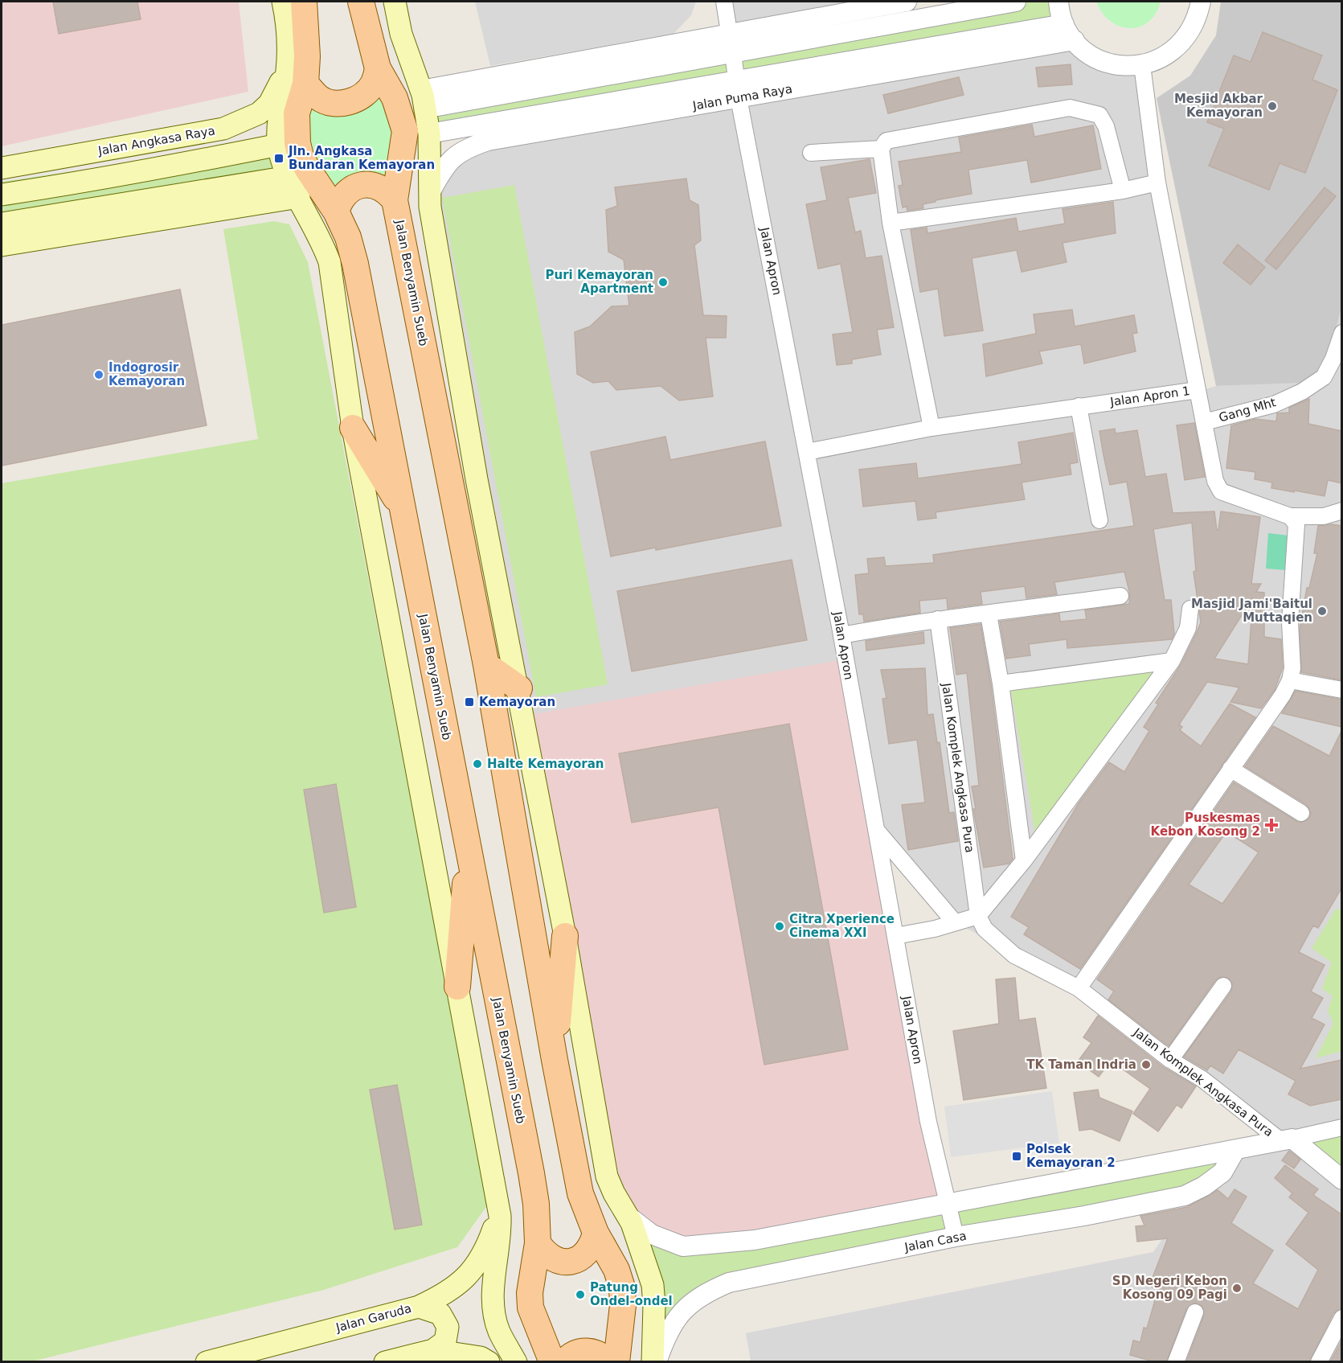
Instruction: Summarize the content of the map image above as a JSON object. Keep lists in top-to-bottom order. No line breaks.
{"streets":{"main road":["Jalan Angkasa Raya","Jalan Benyamin Sueb","Jalan Garuda"],"street":["Jalan Puma Raya","Jalan Apron","Jalan Apron 1","Gang Mht","Jalan Komplek Angkasa Pura","Jalan Casa"]},"crossings":[["Jalan Puma Raya","Jalan Apron"],["Jalan Angkasa Raya","Jalan Benyamin Sueb"],["Jalan Apron","Jalan Apron 1"],["Jalan Apron","Jalan Casa"],["Jalan Benyamin Sueb","Jalan Garuda"]],"places":{"other":["Mesjid Akbar Kemayoran","Puri Kemayoran Apartment","Indogrosir Kemayoran","Masjid Jami'Baitul Muttaqien","Halte Kemayoran","Citra Xperience Cinema XXI","TK Taman Indria","SD Negeri Kebon Kosong 09 Pagi","Patung Ondel-ondel"],"transit":["Jln. Angkasa Bundaran Kemayoran","Kemayoran","Polsek Kemayoran 2"],"health":["Puskesmas Kebon Kosong 2"]}}
